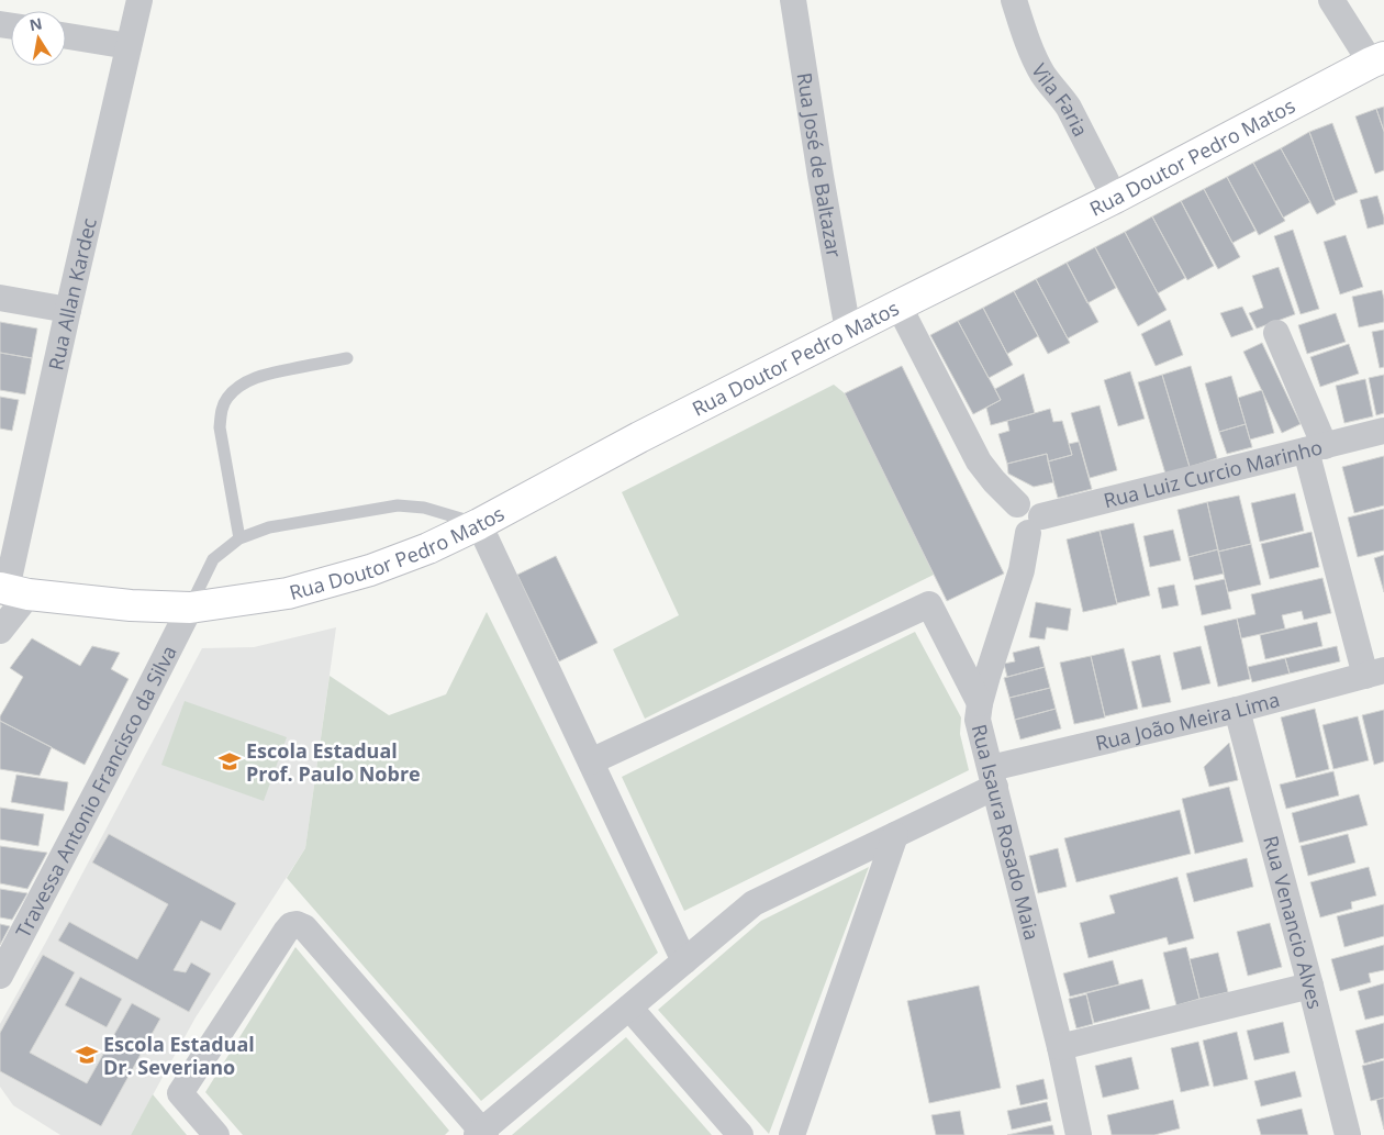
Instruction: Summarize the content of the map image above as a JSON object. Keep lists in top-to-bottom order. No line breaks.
{"streets":{"main road":["Rua Doutor Pedro Matos"],"street":["Vila Faria","Rua José de Baltazar","Rua Allan Kardec","Rua Luiz Curcio Marinho","Rua João Meira Lima","Travessa Antonio Francisco da Silva","Rua Isaura Rosado Maia","Rua Venancio Alves"]},"crossings":[["Vila Faria","Rua Doutor Pedro Matos"],["Rua Doutor Pedro Matos","Rua José de Baltazar"],["Rua Doutor Pedro Matos","Rua Allan Kardec"],["Rua Doutor Pedro Matos","Travessa Antonio Francisco da Silva"],["Rua Luiz Curcio Marinho","Rua Isaura Rosado Maia"],["Rua João Meira Lima","Rua Isaura Rosado Maia"],["Rua João Meira Lima","Rua Venancio Alves"]],"places":{"school or university":["Escola Estadual Prof. Paulo Nobre","Escola Estadual Dr. Severiano"]},"north":"top"}
